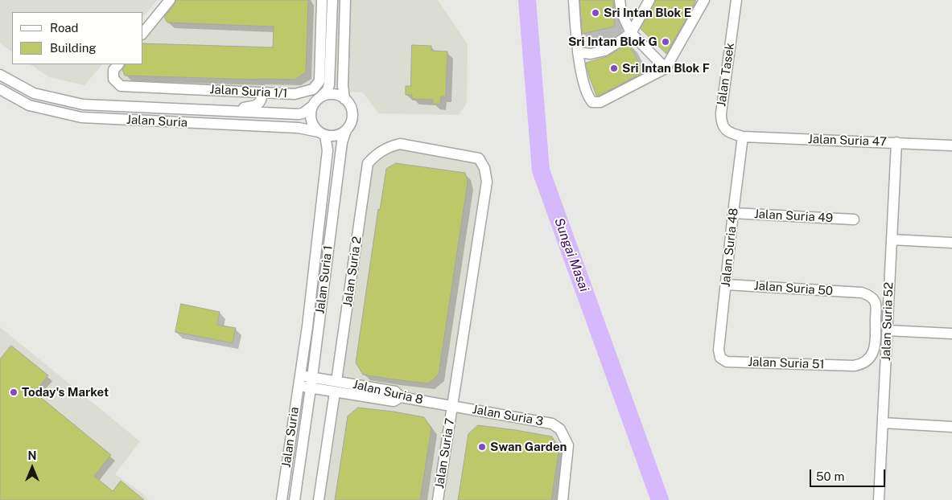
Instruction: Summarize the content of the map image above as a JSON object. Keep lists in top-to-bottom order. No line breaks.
{"streets":{"street":["Jalan Tasek","Jalan Suria 1/1","Jalan Suria","Jalan Suria 47","Jalan Suria 49","Jalan Suria 48","Jalan Suria 2","Jalan Suria 1","Jalan Suria 50","Jalan Suria 52","Jalan Suria 51","Jalan Suria 8","Jalan Suria 3","Jalan Suria 7"]},"crossings":[["Jalan Tasek","Jalan Suria 47"],["Jalan Tasek","Jalan Suria 48"],["Jalan Suria","Jalan Suria 1"],["Jalan Suria","Jalan Suria 8"],["Jalan Suria 47","Jalan Suria 48"],["Jalan Suria 47","Jalan Suria 52"],["Jalan Suria 49","Jalan Suria 48"],["Jalan Suria 48","Jalan Suria 50"],["Jalan Suria 48","Jalan Suria 51"],["Jalan Suria 2","Jalan Suria 8"],["Jalan Suria 2","Jalan Suria 7"],["Jalan Suria 1","Jalan Suria 8"],["Jalan Suria 50","Jalan Suria 51"],["Jalan Suria 8","Jalan Suria 3"],["Jalan Suria 8","Jalan Suria 7"],["Jalan Suria 3","Jalan Suria 7"]],"water":["Sungai Masai"],"places":["Sri Intan Blok E","Sri Intan Blok G","Sri Intan Blok F","Today's Market","Swan Garden"],"legend":["Road","Building"],"scale_bar":"50 m","north":"top"}
